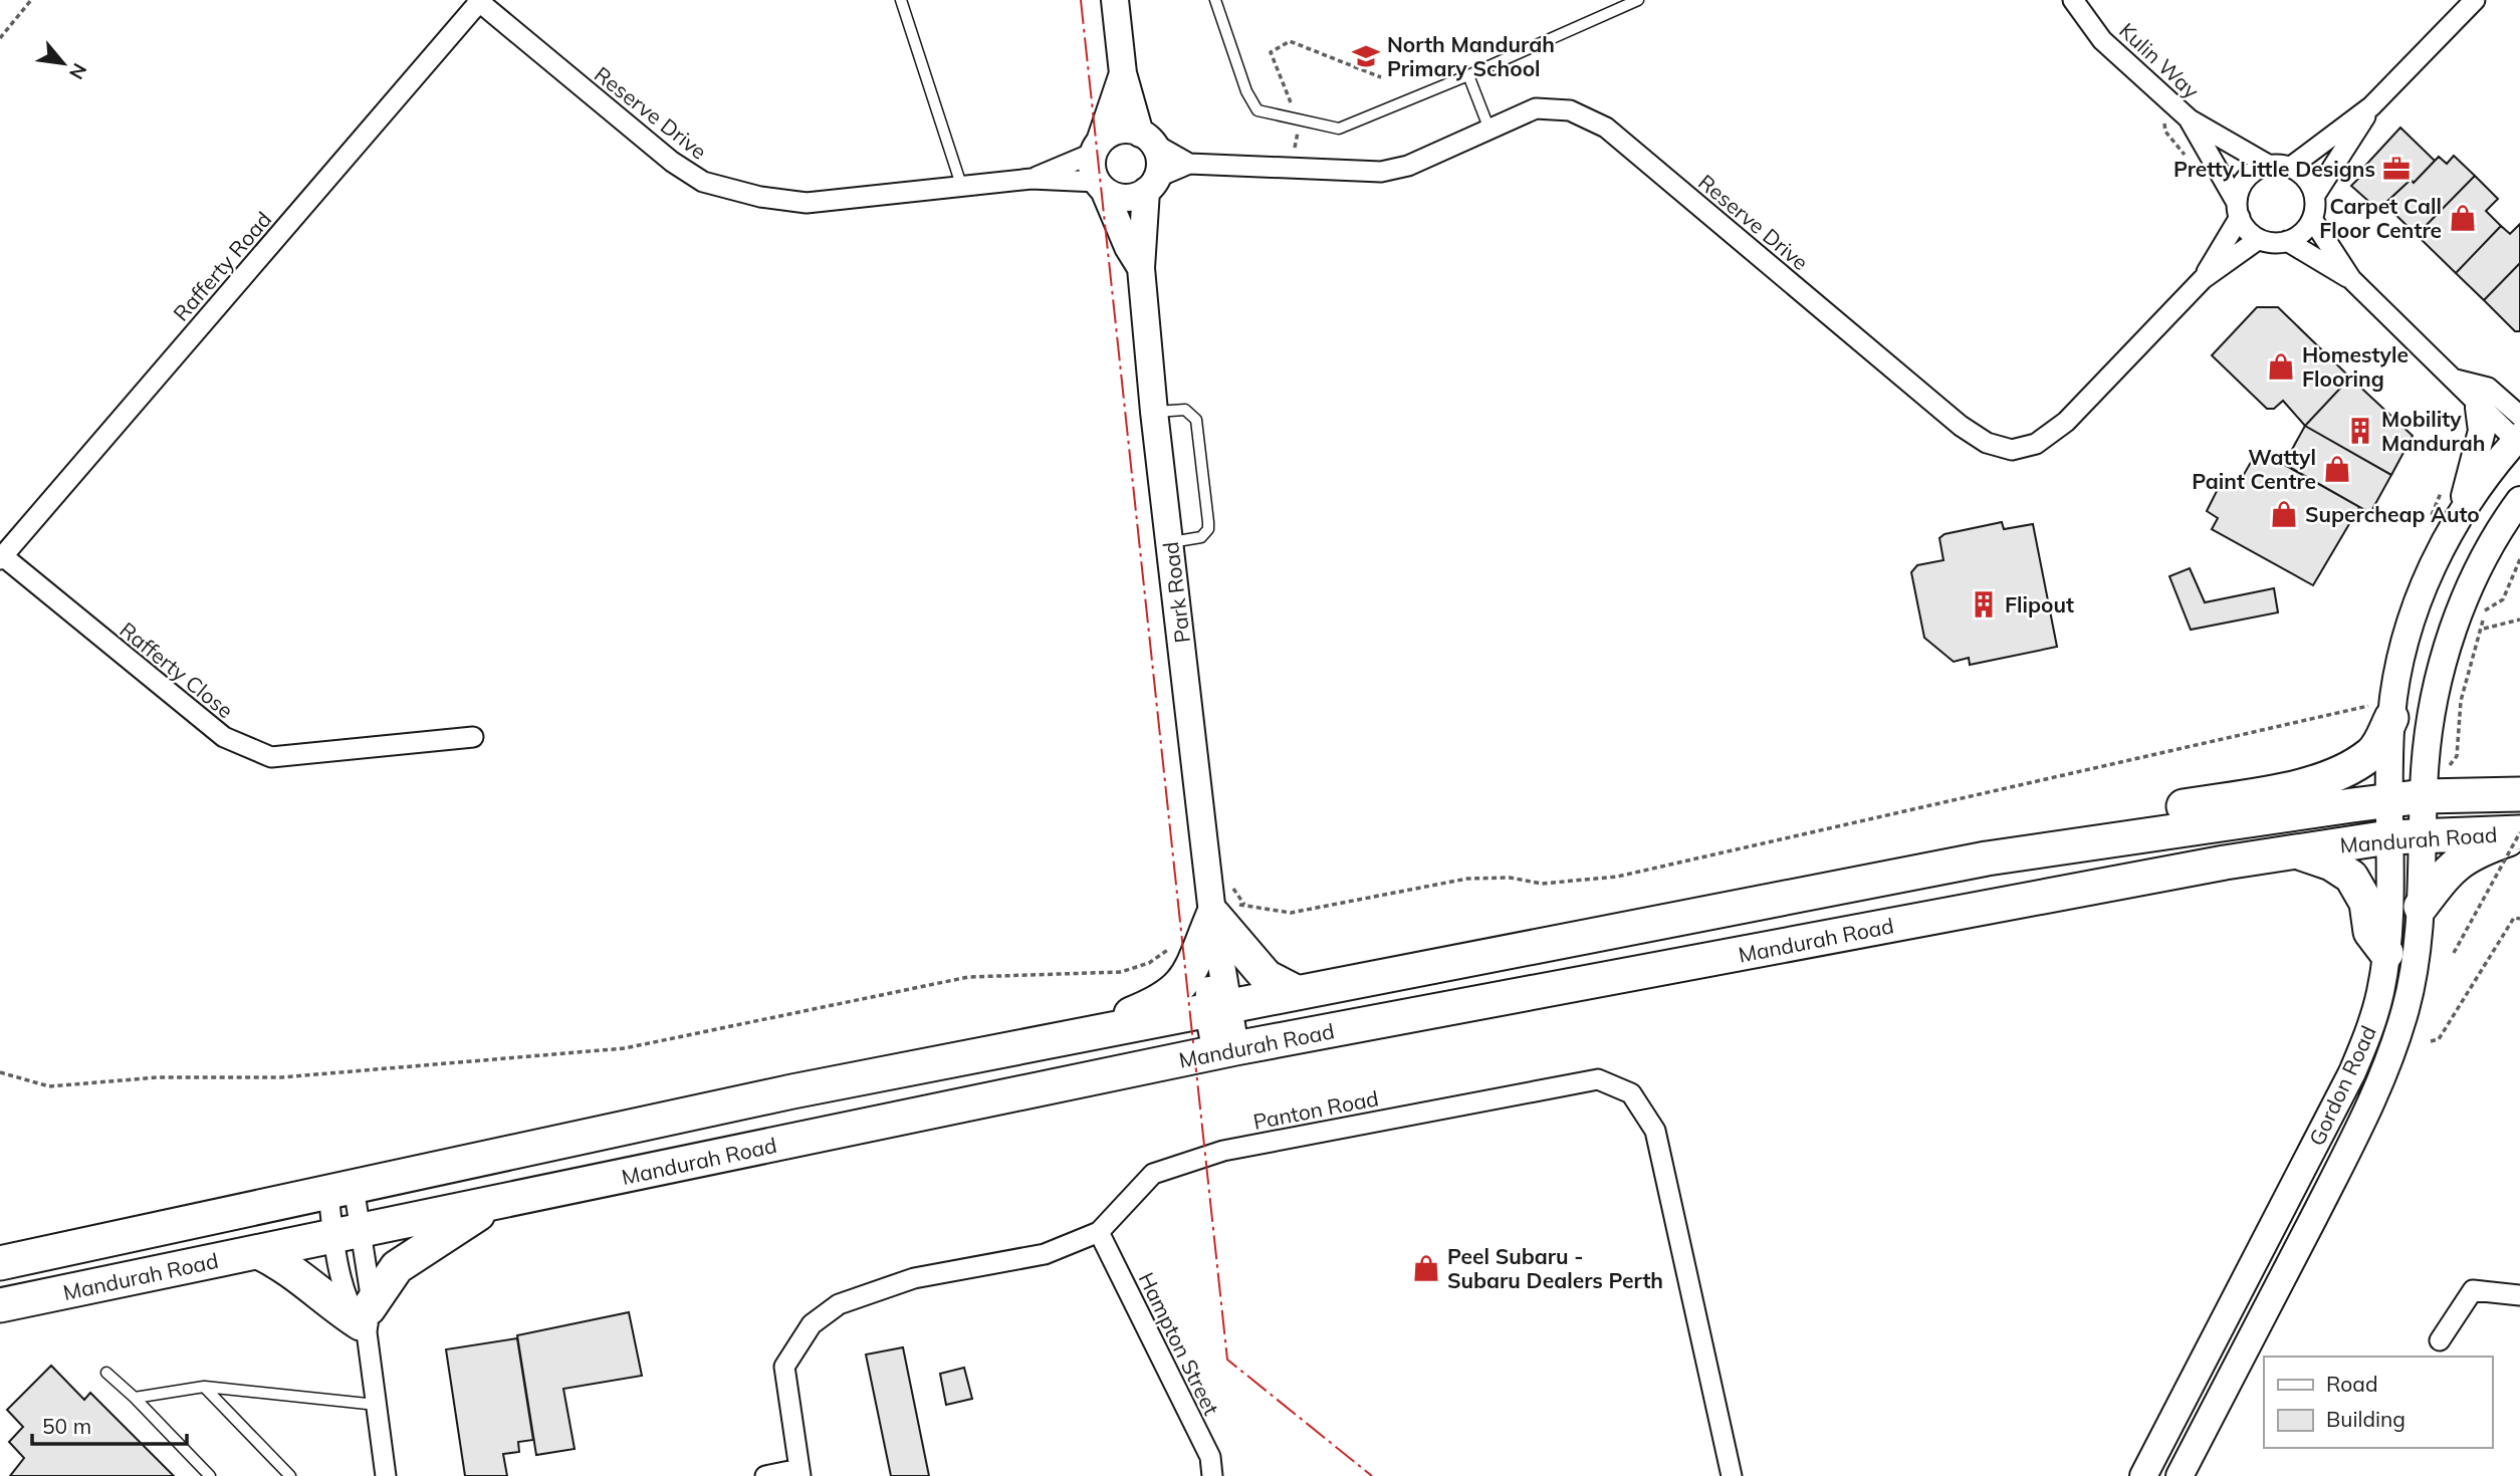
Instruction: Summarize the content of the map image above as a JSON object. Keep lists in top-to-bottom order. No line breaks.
{"streets":{"highway":["Mandurah Road"],"main road":["Park Road","Gordon Road"],"street":["Kulin Way","Reserve Drive","Rafferty Road","Rafferty Close","Panton Road","Hampton Street"]},"crossings":[["Kulin Way","Reserve Drive"],["Reserve Drive","Rafferty Road"],["Reserve Drive","Park Road"],["Rafferty Road","Rafferty Close"],["Park Road","Mandurah Road"],["Mandurah Road","Gordon Road"],["Panton Road","Hampton Street"]],"places":{"school or university":["North Mandurah Primary School"],"office":["Pretty Little Designs"],"shop":["Carpet Call Floor Centre","Homestyle Flooring","Wattyl Paint Centre","Supercheap Auto","Peel Subaru - Subaru Dealers Perth"],"building":["Mobility Mandurah","Flipout"]},"legend":["Road","Building"],"scale_bar":"50 m","north":"bottom right"}
